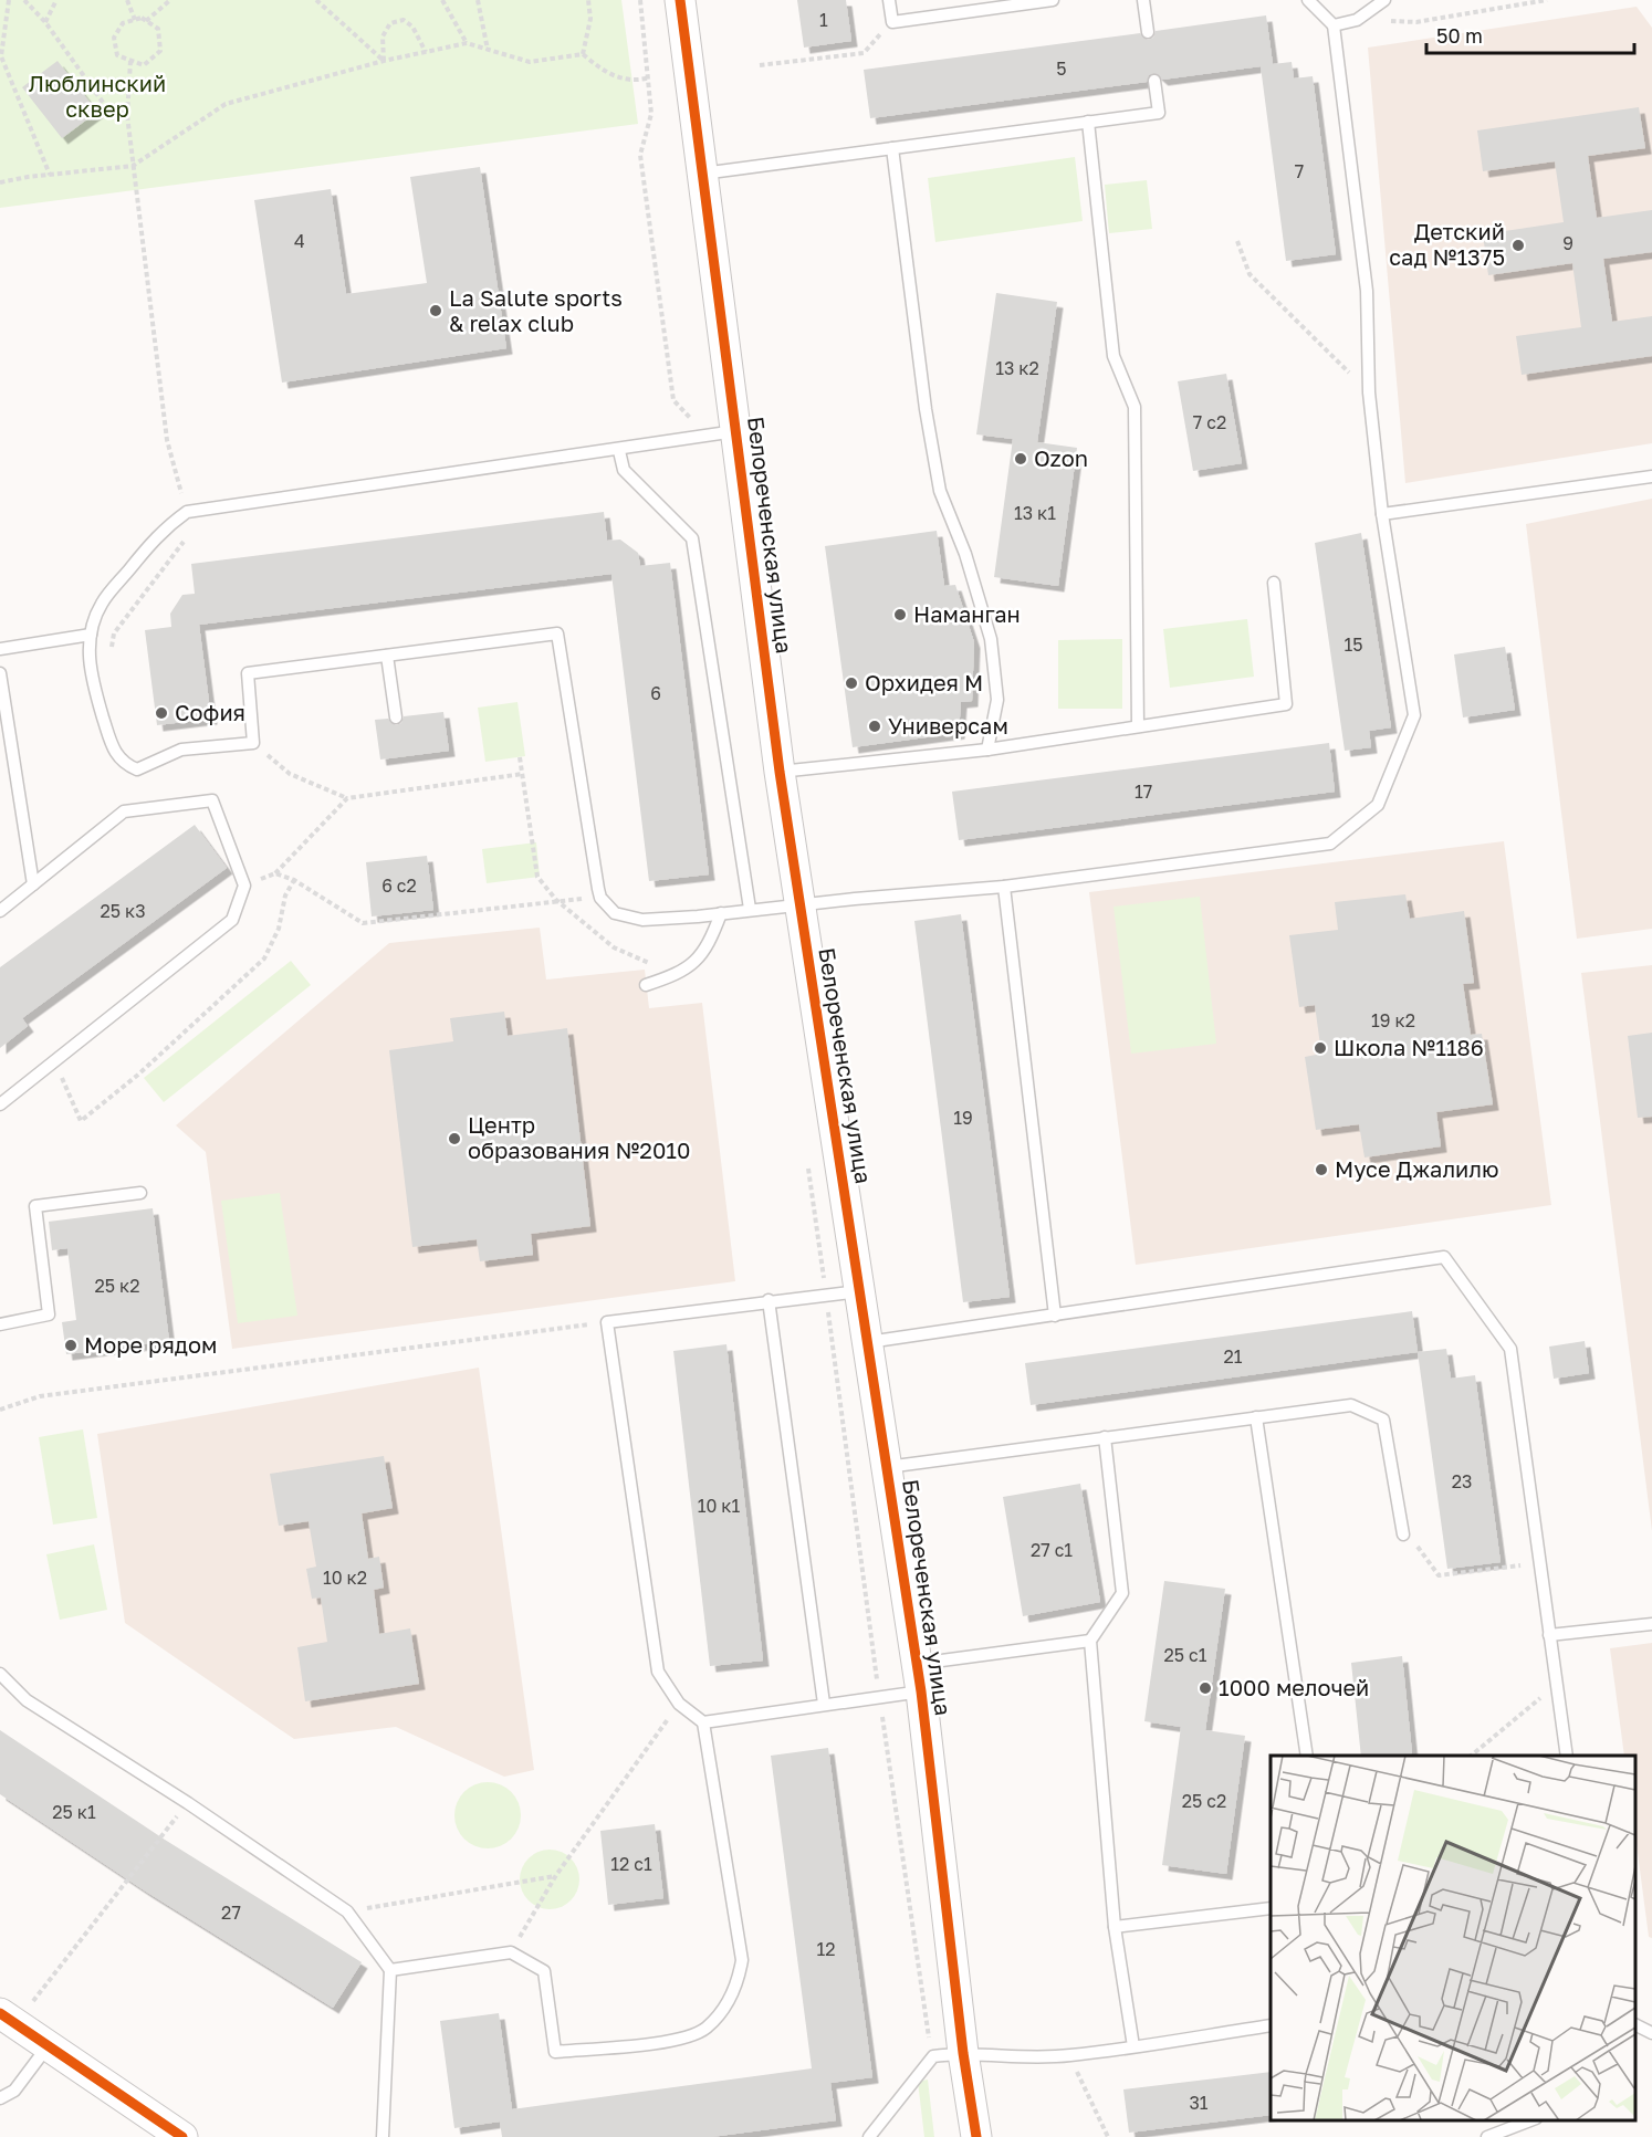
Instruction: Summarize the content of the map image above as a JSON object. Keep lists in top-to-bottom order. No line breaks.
{"streets":{"street":["Белореченская улица"]},"parks":["Люблинский сквер"],"places":["Детский сад №1375","La Salute sports & relax club","Ozon","Наманган","Орхидея М","София","Универсам","Школа №1186","Центр образования №2010","Мусе Джалилю","Море рядом","1000 мелочей"],"house_numbers":["1","5","7","4","9","13 к2","7 с2","13 к1","15","6","17","6 с2","25 к3","19 к2","19","25 к2","21","23","10 к1","27 с1","10 к2","25 с1","25 с2","25 к1","12 с1","27","12","31"],"scale_bar":"50 m"}
